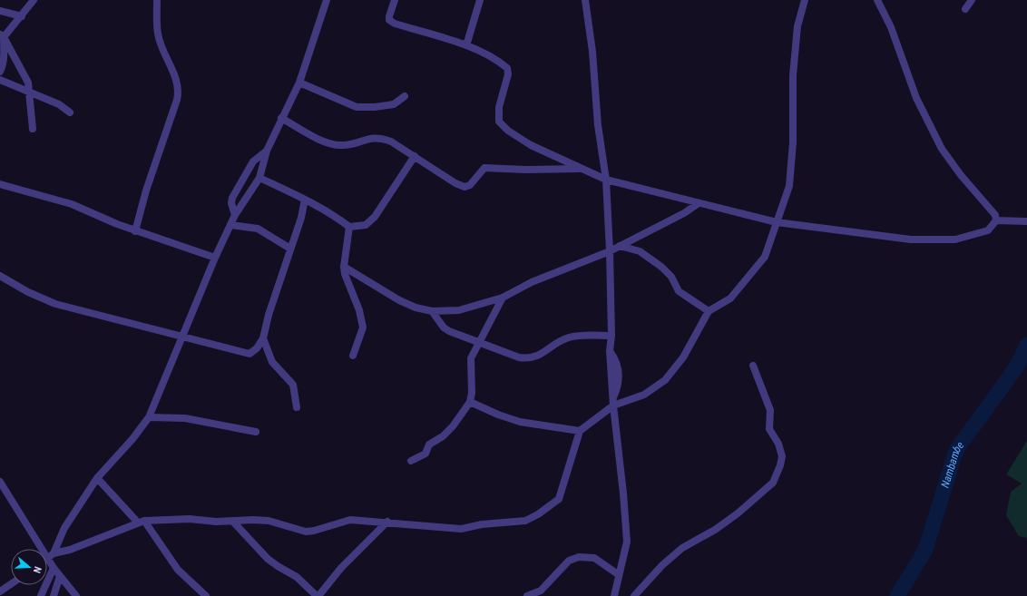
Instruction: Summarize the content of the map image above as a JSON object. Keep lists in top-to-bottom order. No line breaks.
{"water":["Nambambe"],"north":"right"}
